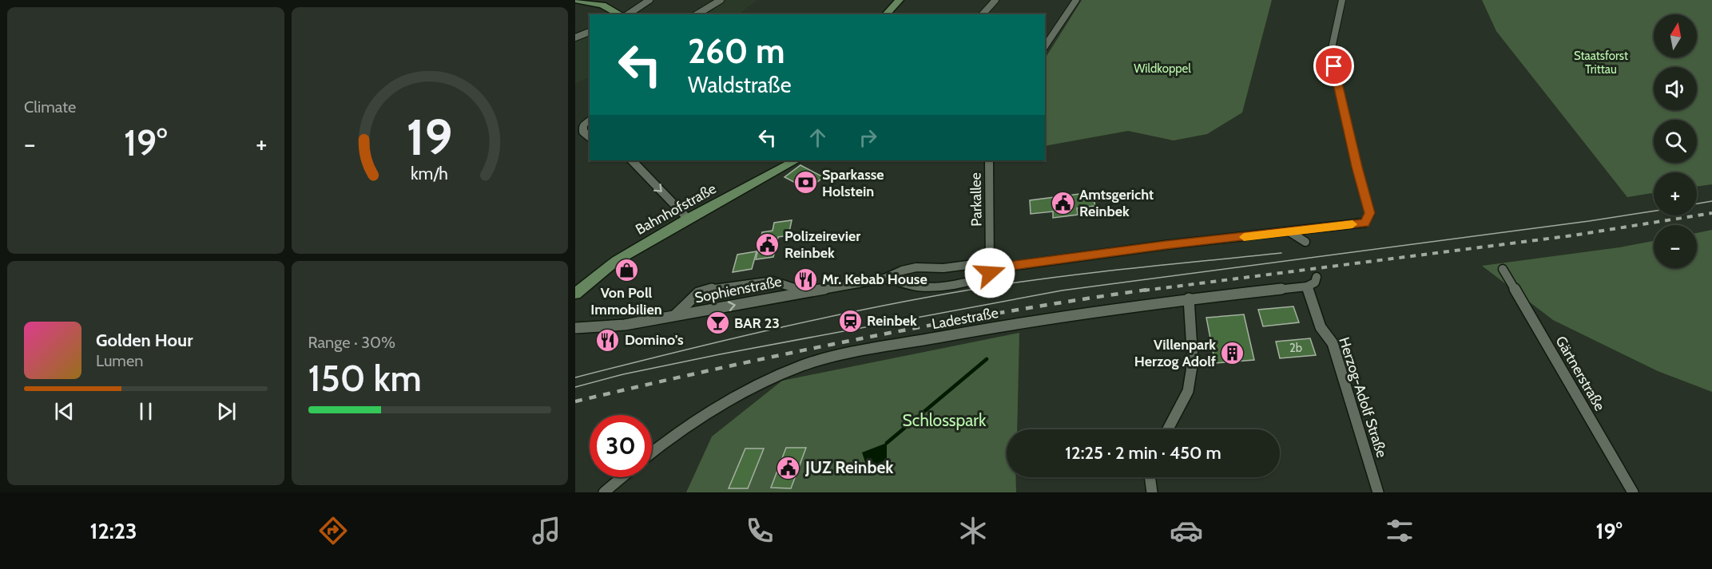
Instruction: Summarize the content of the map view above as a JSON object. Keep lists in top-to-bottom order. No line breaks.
{"streets":{"main road":["Bahnhofstraße"],"street":["Parkallee","Sophienstraße","Ladestraße","Gärtnerstraße","Herzog-Adolf Straße"]},"crossings":[["Parkallee","Sophienstraße"],["Ladestraße","Herzog-Adolf Straße"]],"parks":["Staatsforst Trittau","Wildkoppel","Schlosspark"],"places":{"bank":["Sparkasse Holstein"],"public building":["Amtsgericht Reinbek","Polizeirevier Reinbek","JUZ Reinbek"],"shop":["Von Poll Immobilien"],"restaurant":["Mr. Kebab House","Domino's"],"station":["Reinbek"],"bar":["BAR 23"],"building":["Villenpark Herzog Adolf"]},"house_numbers":["2b"],"north":"top","page":{"tile":["Climate",["Range · 30%","150 km"]],"map_buttons":["+","−"],"turn":["260 m","Waldstraße"],"heat":["−","19°","+"],"song":["Golden Hour","Lumen"],"limit":"30","trip":"12:25 · 2 min · 450 m","tabs":["12:23","19°"],"gauge":["19","km/h"]}}
